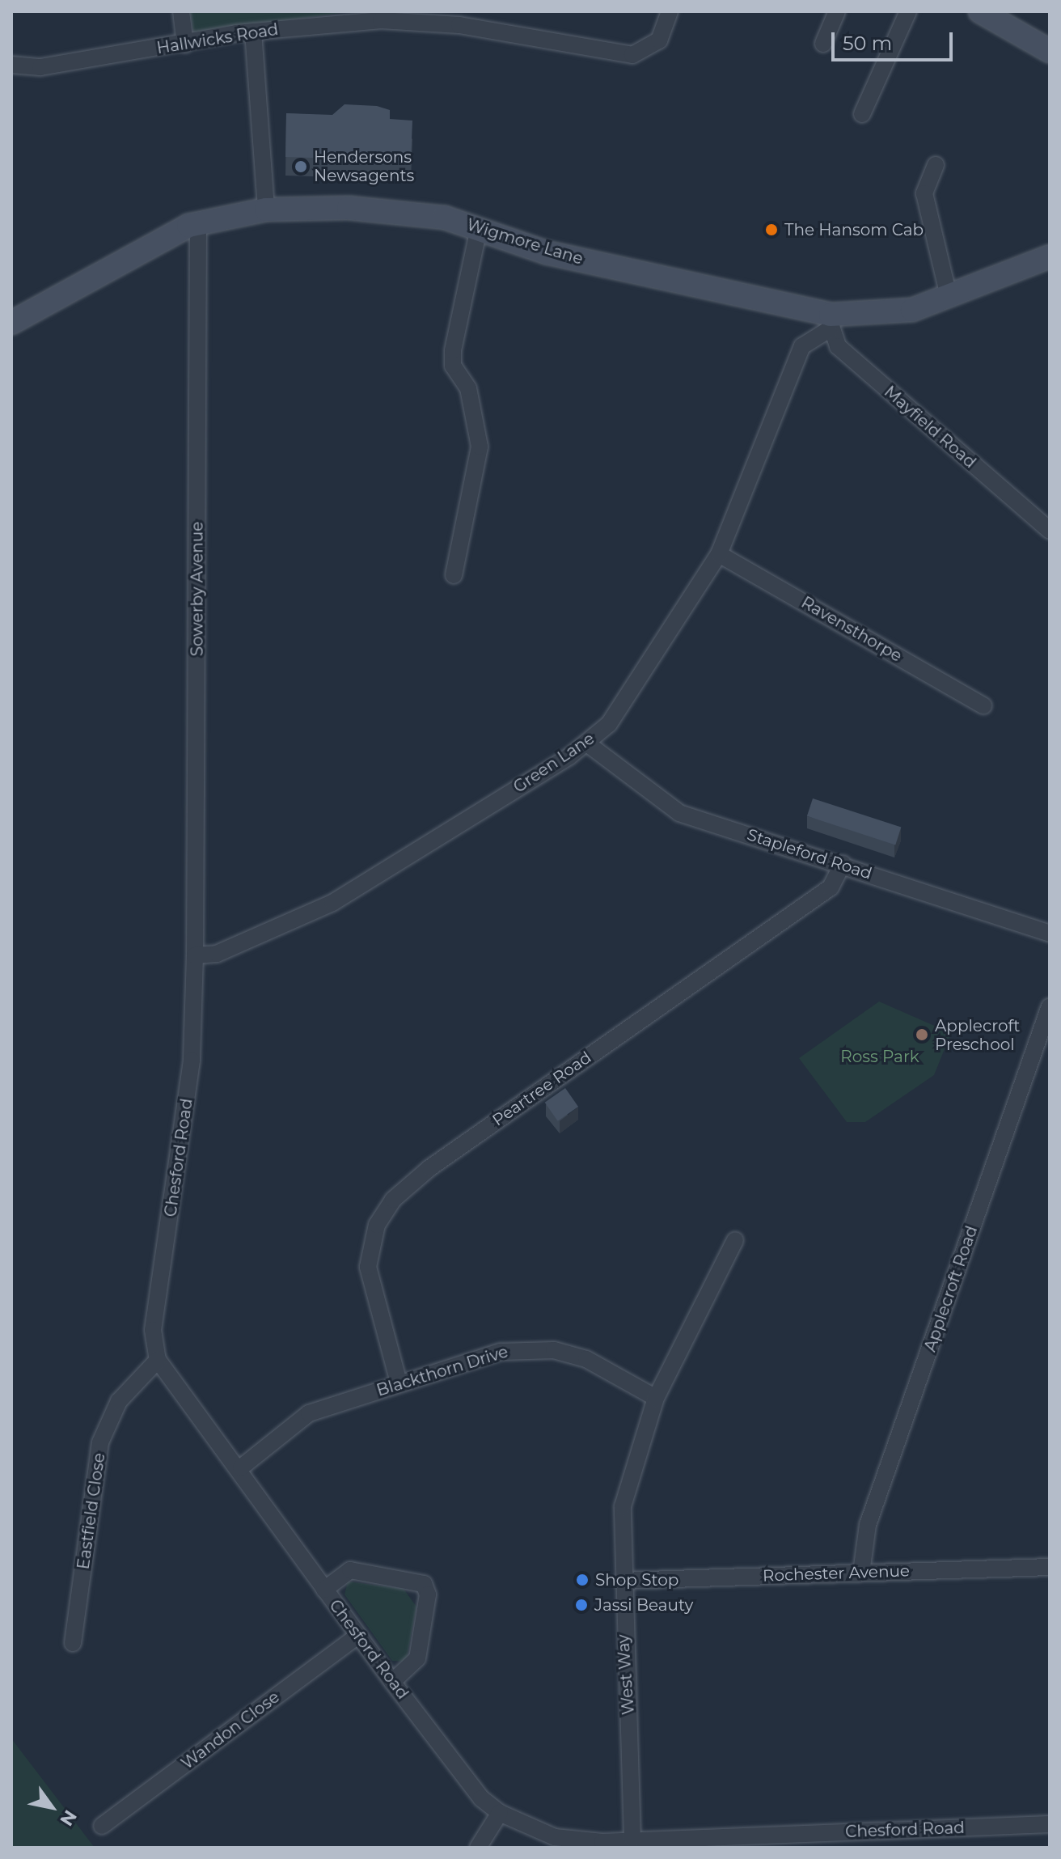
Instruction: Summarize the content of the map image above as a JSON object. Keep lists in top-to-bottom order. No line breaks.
{"streets":{"street":["Hallwicks Road","Wigmore Lane","Mayfield Road","Sowerby Avenue","Ravensthorpe","Green Lane","Stapleford Road","Peartree Road","Chesford Road","Applecroft Road","Blackthorn Drive","Eastfield Close","Rochester Avenue","West Way","Wandon Close"]},"crossings":[["Wigmore Lane","Mayfield Road"],["Wigmore Lane","Sowerby Avenue"],["Wigmore Lane","Green Lane"],["Mayfield Road","Green Lane"],["Sowerby Avenue","Green Lane"],["Sowerby Avenue","Chesford Road"],["Ravensthorpe","Green Lane"],["Green Lane","Stapleford Road"],["Green Lane","Chesford Road"],["Stapleford Road","Peartree Road"],["Peartree Road","Blackthorn Drive"],["Chesford Road","Blackthorn Drive"],["Chesford Road","Eastfield Close"],["Chesford Road","West Way"],["Chesford Road","Wandon Close"],["Applecroft Road","Rochester Avenue"],["Blackthorn Drive","West Way"],["Rochester Avenue","West Way"]],"parks":["Ross Park"],"places":["Hendersons Newsagents","The Hansom Cab","Applecroft Preschool","Shop Stop","Jassi Beauty"],"scale_bar":"50 m","north":"bottom right"}
